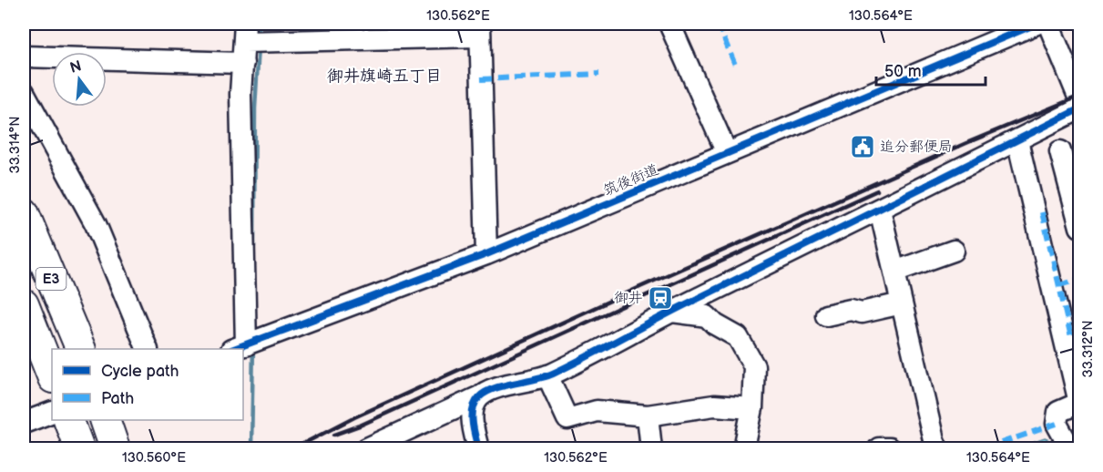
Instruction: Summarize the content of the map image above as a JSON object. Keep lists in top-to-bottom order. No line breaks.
{"streets":{"highway":["E3"],"street":["筑後街道"]},"districts":["御井旗崎五丁目"],"places":{"public building":["追分郵便局"],"station":["御井"]},"legend":["Cycle path","Path"],"scale_bar":"50 m","north":"top","coordinates":["130.562°E","130.564°E","33.314°N","33.312°N","130.560°E"]}
